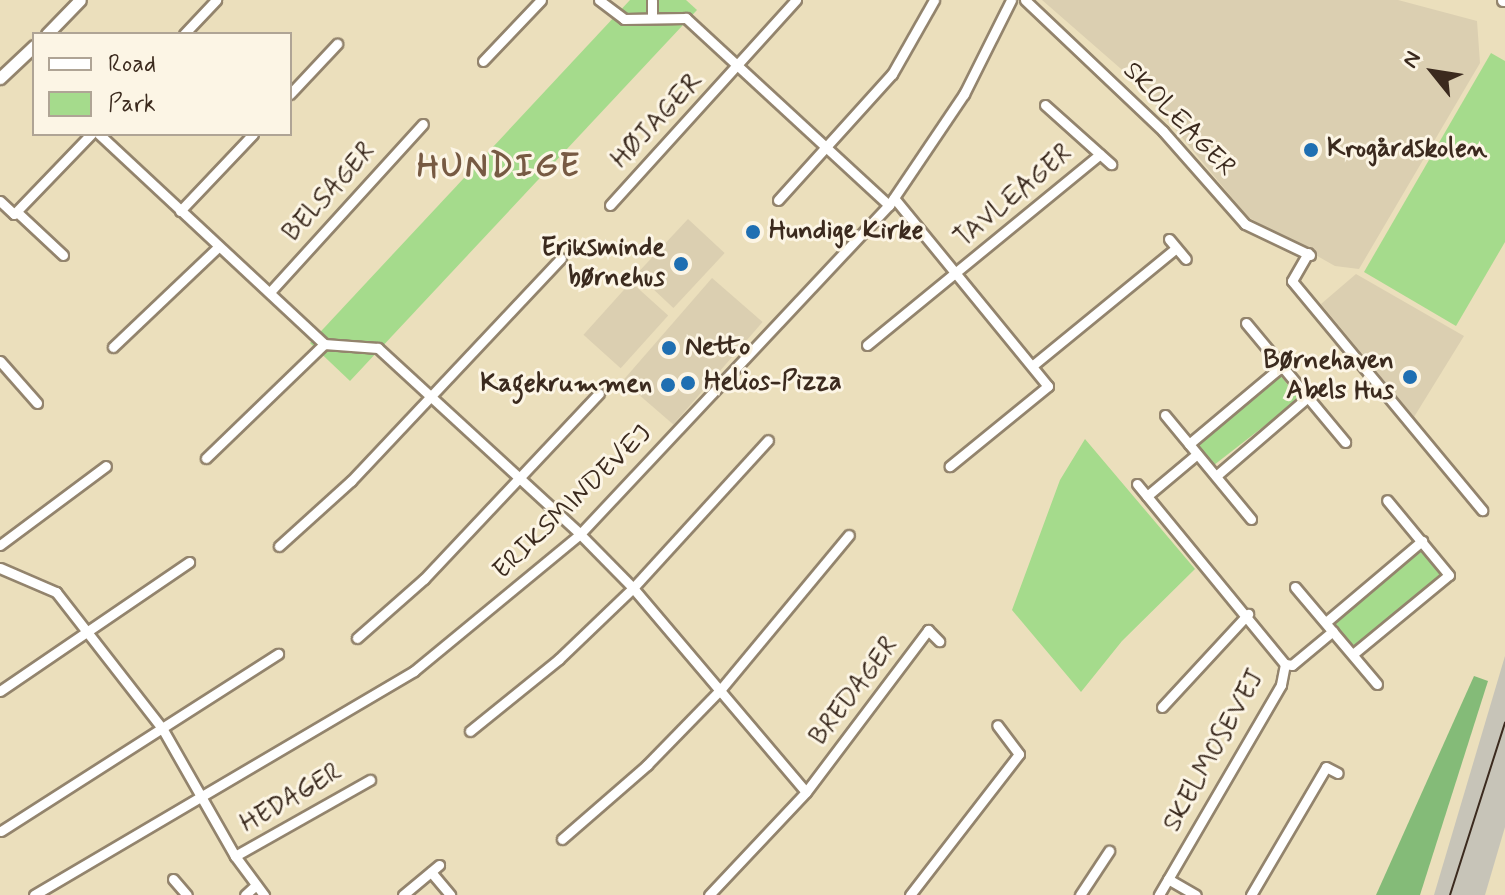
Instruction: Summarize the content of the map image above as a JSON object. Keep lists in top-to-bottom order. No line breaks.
{"streets":{"street":["SKOLEAGER","HØJAGER","BELSAGER","TAVLEAGER","ERIKSMINDEVEJ","BREDAGER","SKELMOSEVEJ","HEDAGER"]},"crossings":[["HØJAGER","TAVLEAGER"],["HØJAGER","ERIKSMINDEVEJ"],["TAVLEAGER","ERIKSMINDEVEJ"],["ERIKSMINDEVEJ","BREDAGER"],["ERIKSMINDEVEJ","HEDAGER"]],"districts":["HUNDIGE"],"places":["Krogårdskolen","Hundige Kirke","Eriksminde børnehus","Netto","Børnehaven Abels Hus","Helios-Pizza","Kagekrummen"],"legend":["Road","Park"],"north":"top left"}
